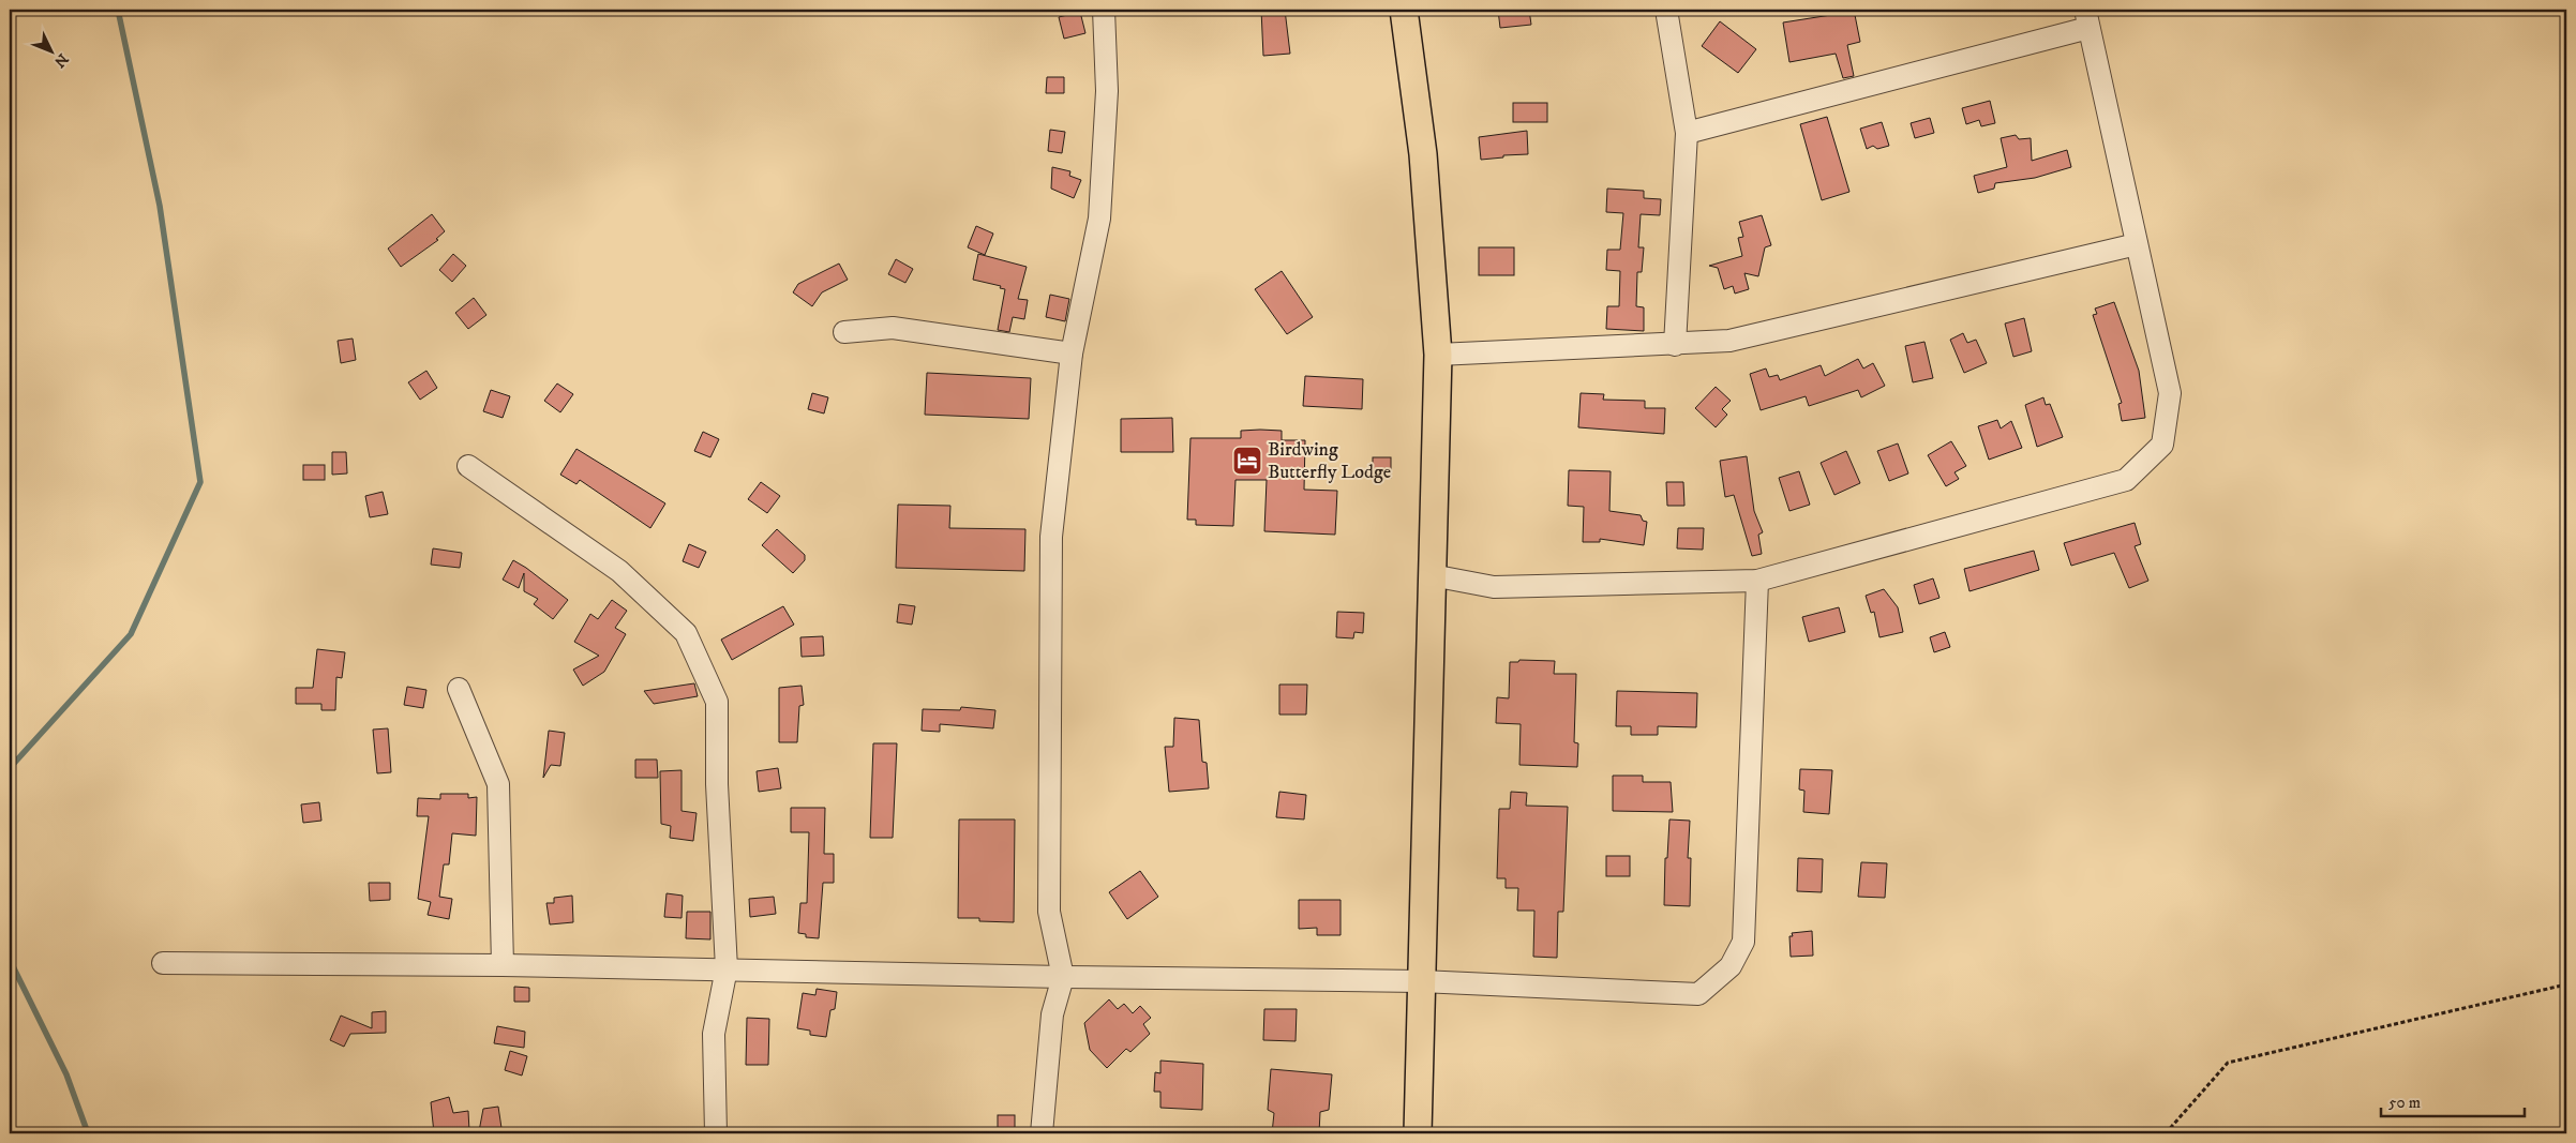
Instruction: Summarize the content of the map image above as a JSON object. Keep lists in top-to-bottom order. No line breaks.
{"places":{"hotel":["Birdwing Butterfly Lodge"]},"scale_bar":"50 m","north":"bottom right"}
